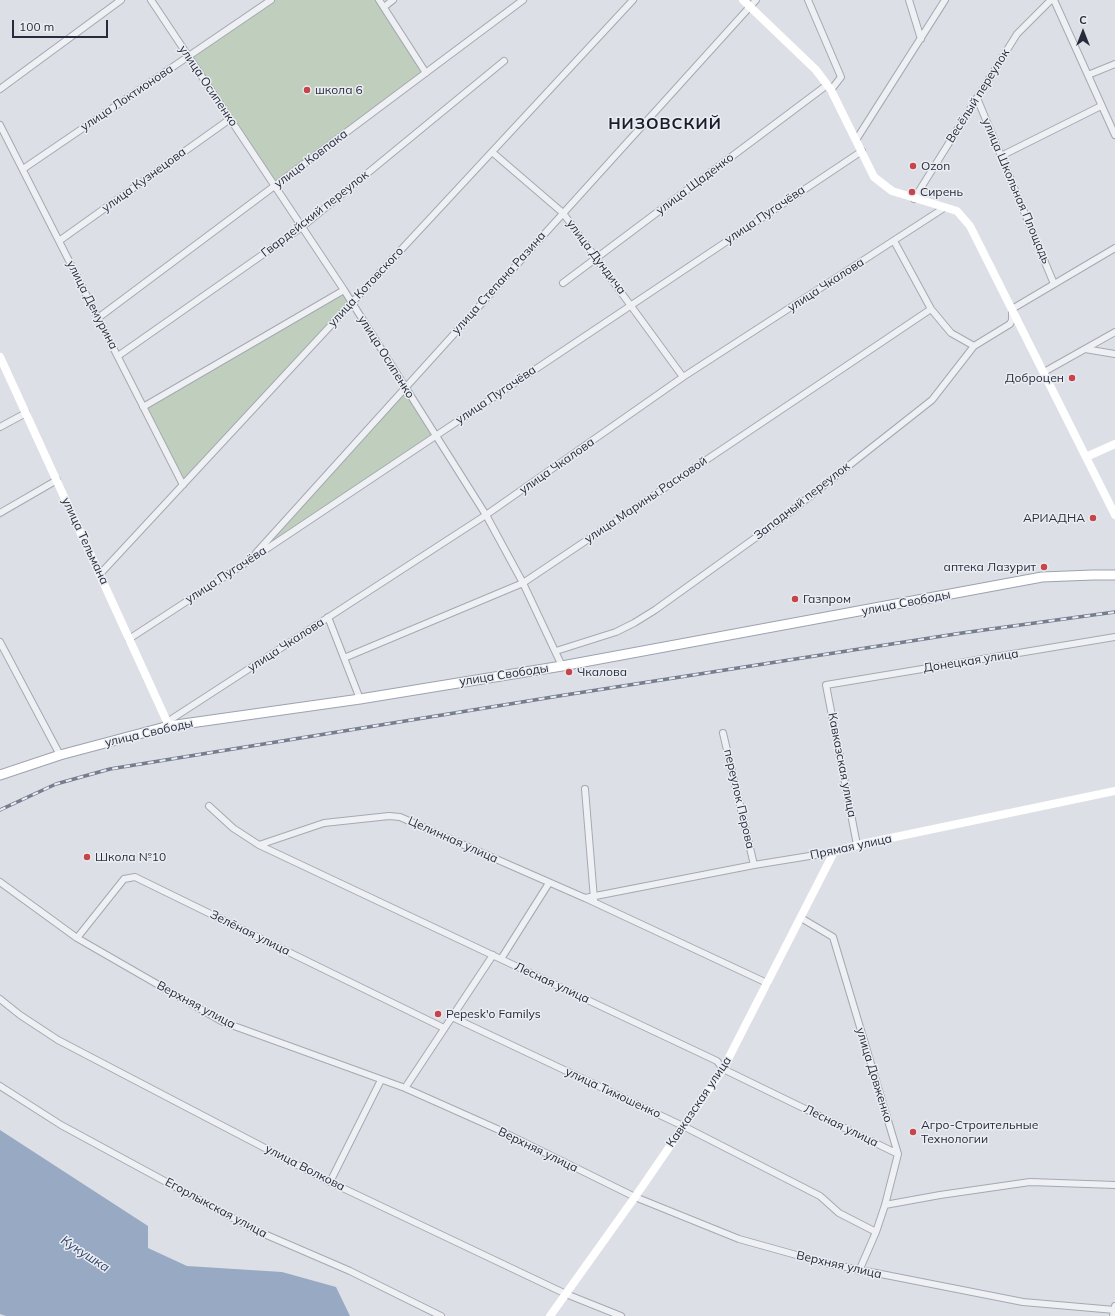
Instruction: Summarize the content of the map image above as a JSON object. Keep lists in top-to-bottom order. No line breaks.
{"streets":{"main road":["улица Тельмана","улица Свободы","Кавказская улица","Прямая улица"],"street":["улица Осипенко","Весёлый переулок","улица Локтионова","улица Ковпака","улица Кузнецова","улица Щаденко","улица Школьная Площадь","Гвардейский переулок","улица Пугачёва","улица Дундича","улица Степана Разина","улица Чкалова","улица Котовского","улица Демурина","улица Марины Расковой","Западный переулок","Донецкая улица","переулок Перова","Целинная улица","Зелёная улица","Лесная улица","Верхняя улица","улица Довженко","улица Тимошенко","улица Волкова","Егорлыкская улица"]},"crossings":[["улица Осипенко","улица Локтионова"],["улица Осипенко","улица Ковпака"],["улица Осипенко","улица Кузнецова"],["улица Осипенко","Гвардейский переулок"],["улица Осипенко","улица Пугачёва"],["улица Осипенко","улица Степана Разина"],["улица Осипенко","улица Чкалова"],["улица Осипенко","улица Котовского"],["улица Осипенко","улица Марины Расковой"],["улица Осипенко","Западный переулок"],["улица Осипенко","улица Свободы"],["Весёлый переулок","улица Школьная Площадь"],["улица Локтионова","улица Демурина"],["улица Ковпака","улица Демурина"],["улица Кузнецова","улица Демурина"],["улица Щаденко","улица Дундича"],["Гвардейский переулок","улица Демурина"],["улица Пугачёва","улица Дундича"],["улица Пугачёва","улица Степана Разина"],["улица Пугачёва","улица Тельмана"],["улица Дундича","улица Степана Разина"],["улица Дундича","улица Чкалова"],["улица Дундича","улица Котовского"],["улица Чкалова","улица Тельмана"],["улица Чкалова","улица Свободы"],["улица Котовского","улица Демурина"],["улица Котовского","улица Тельмана"],["улица Тельмана","улица Свободы"],["Донецкая улица","Кавказская улица"],["Кавказская улица","Прямая улица"],["Кавказская улица","Лесная улица"],["Кавказская улица","Верхняя улица"],["Кавказская улица","улица Довженко"],["Кавказская улица","улица Тимошенко"],["Кавказская улица","улица Волкова"],["переулок Перова","Прямая улица"],["Целинная улица","Прямая улица"],["Целинная улица","Лесная улица"],["Зелёная улица","Верхняя улица"],["Лесная улица","улица Довженко"]],"districts":["НИЗОВСКИЙ"],"water":["Кукушка"],"places":["школа 6","Ozon","Сирень","Доброцен","АРИАДНА","аптека Лазурит","Газпром","Чкалова","Школа №10","Pepesk'o Familys","Агро-Строительные Технологии"],"scale_bar":"100 m","north":"top"}
